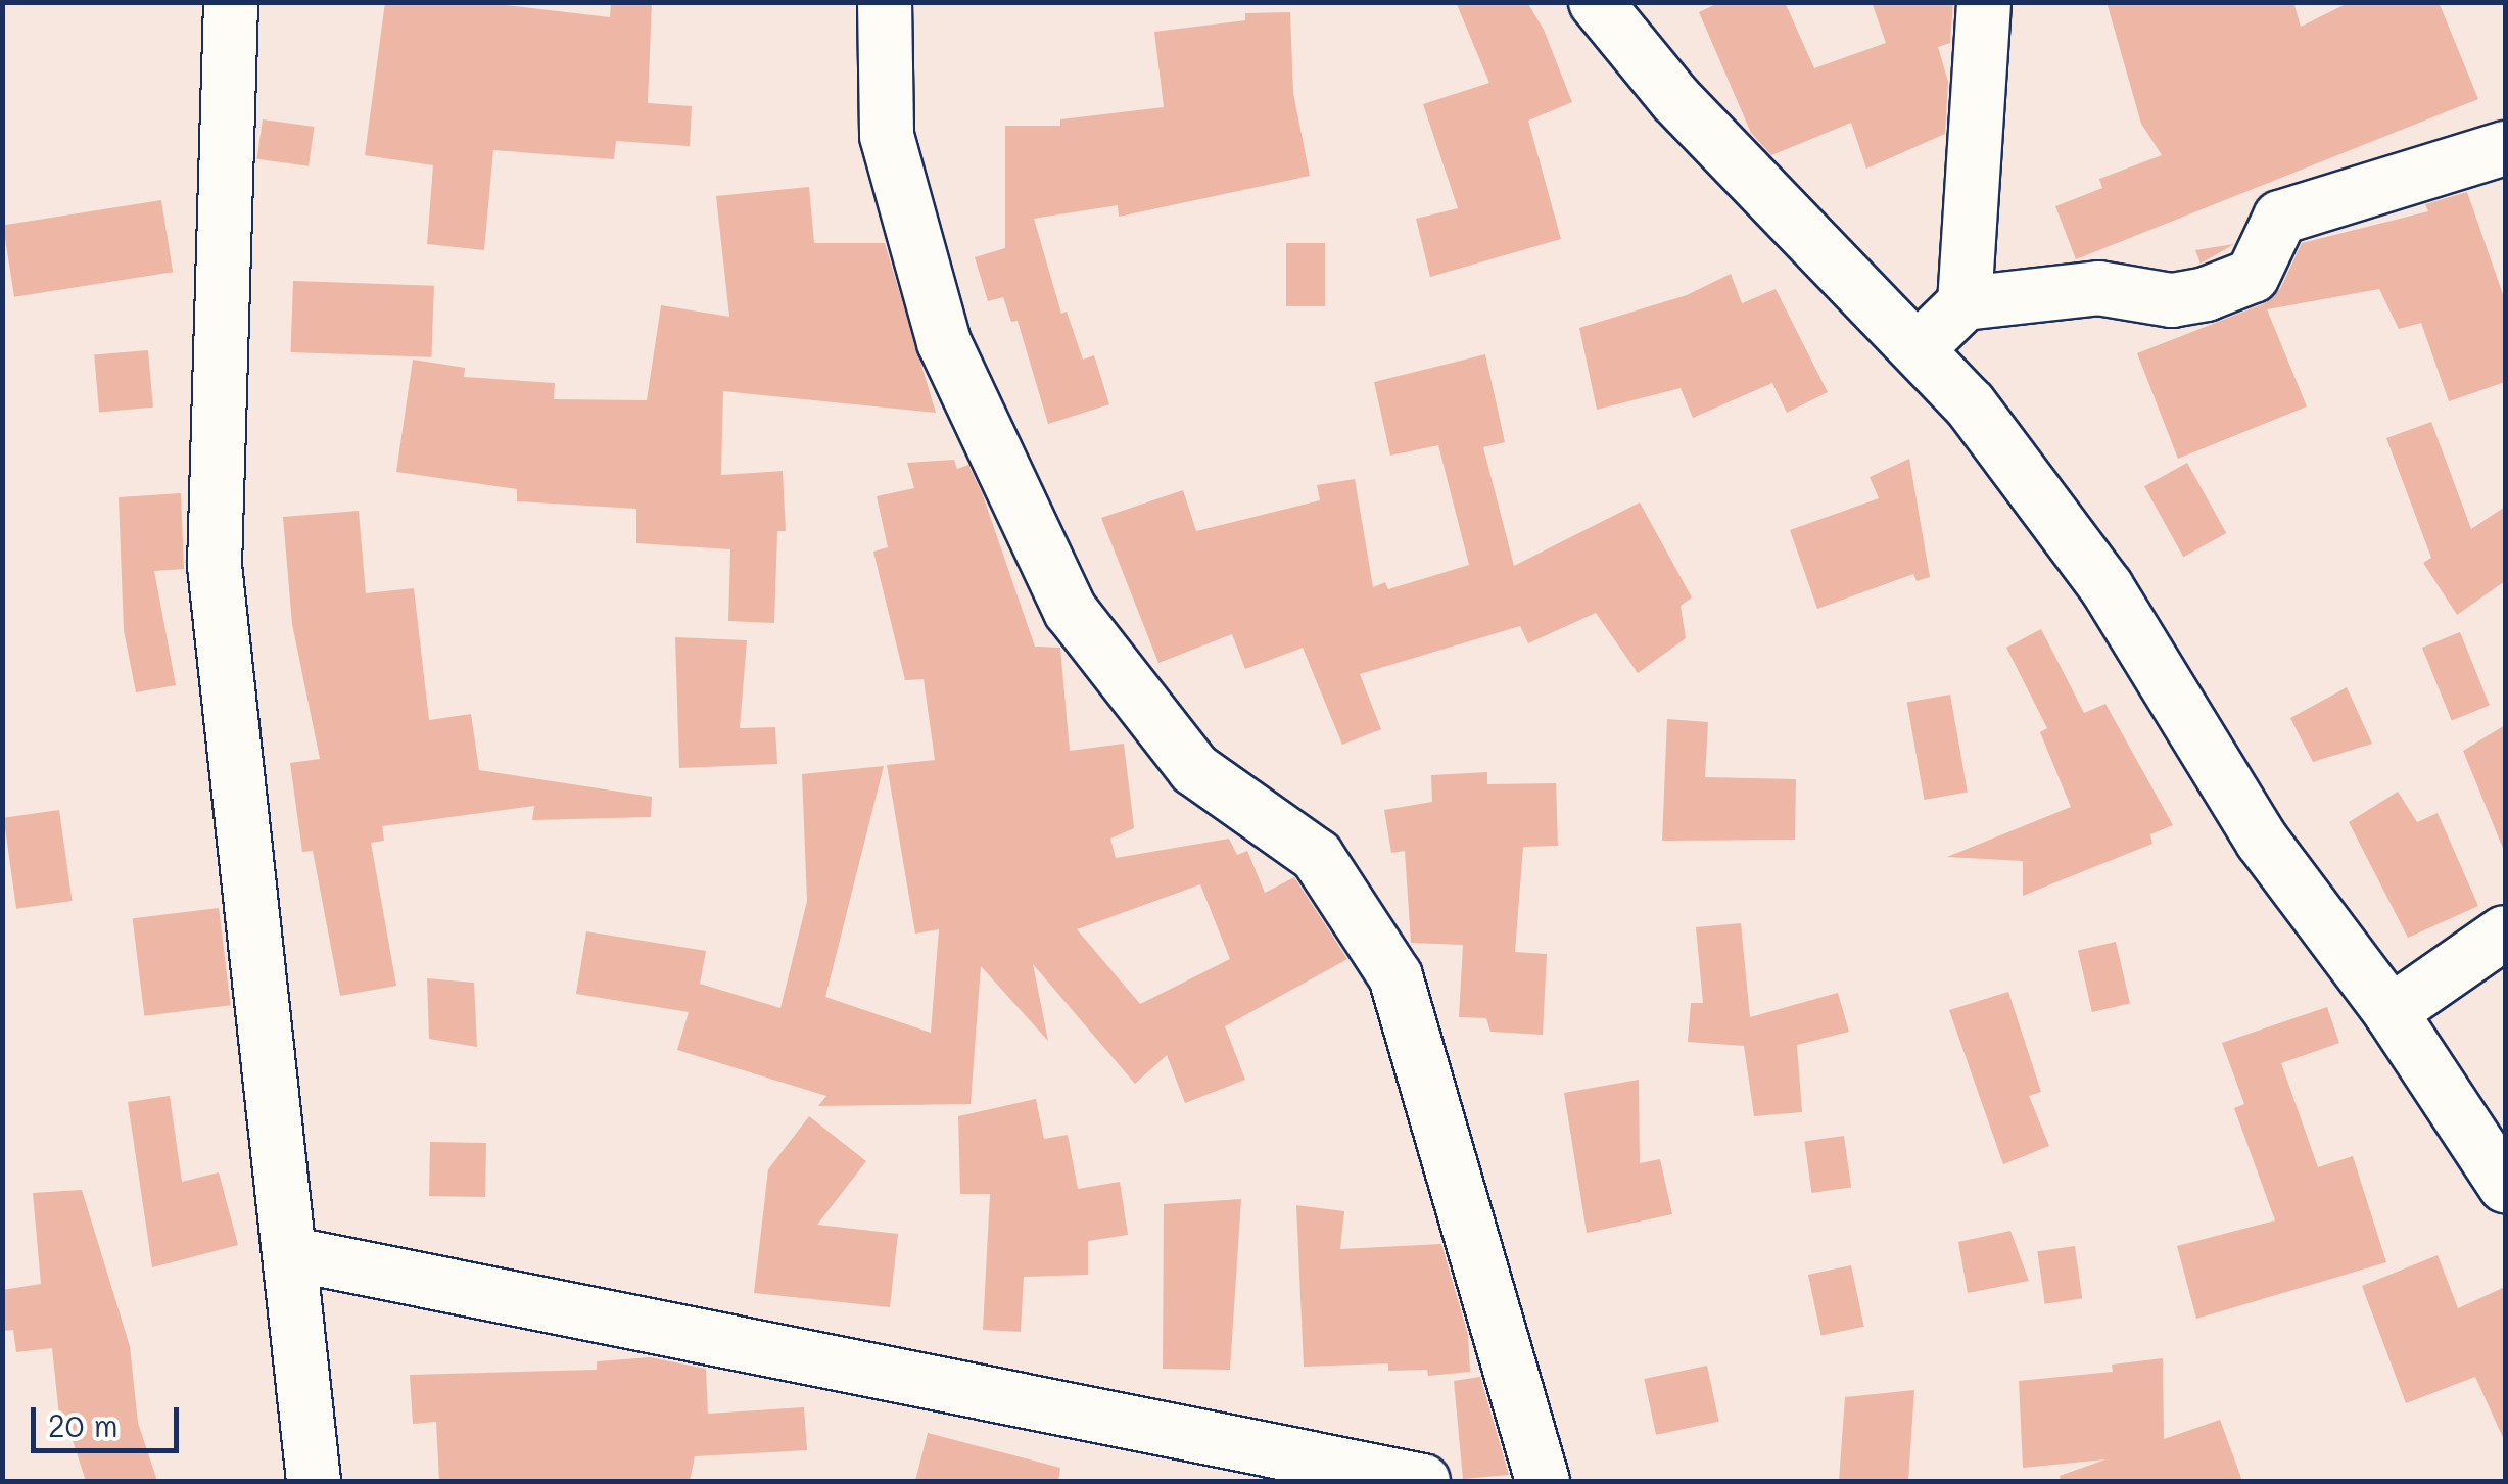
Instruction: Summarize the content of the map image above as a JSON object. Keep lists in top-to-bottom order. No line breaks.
{"scale_bar":"20 m"}
